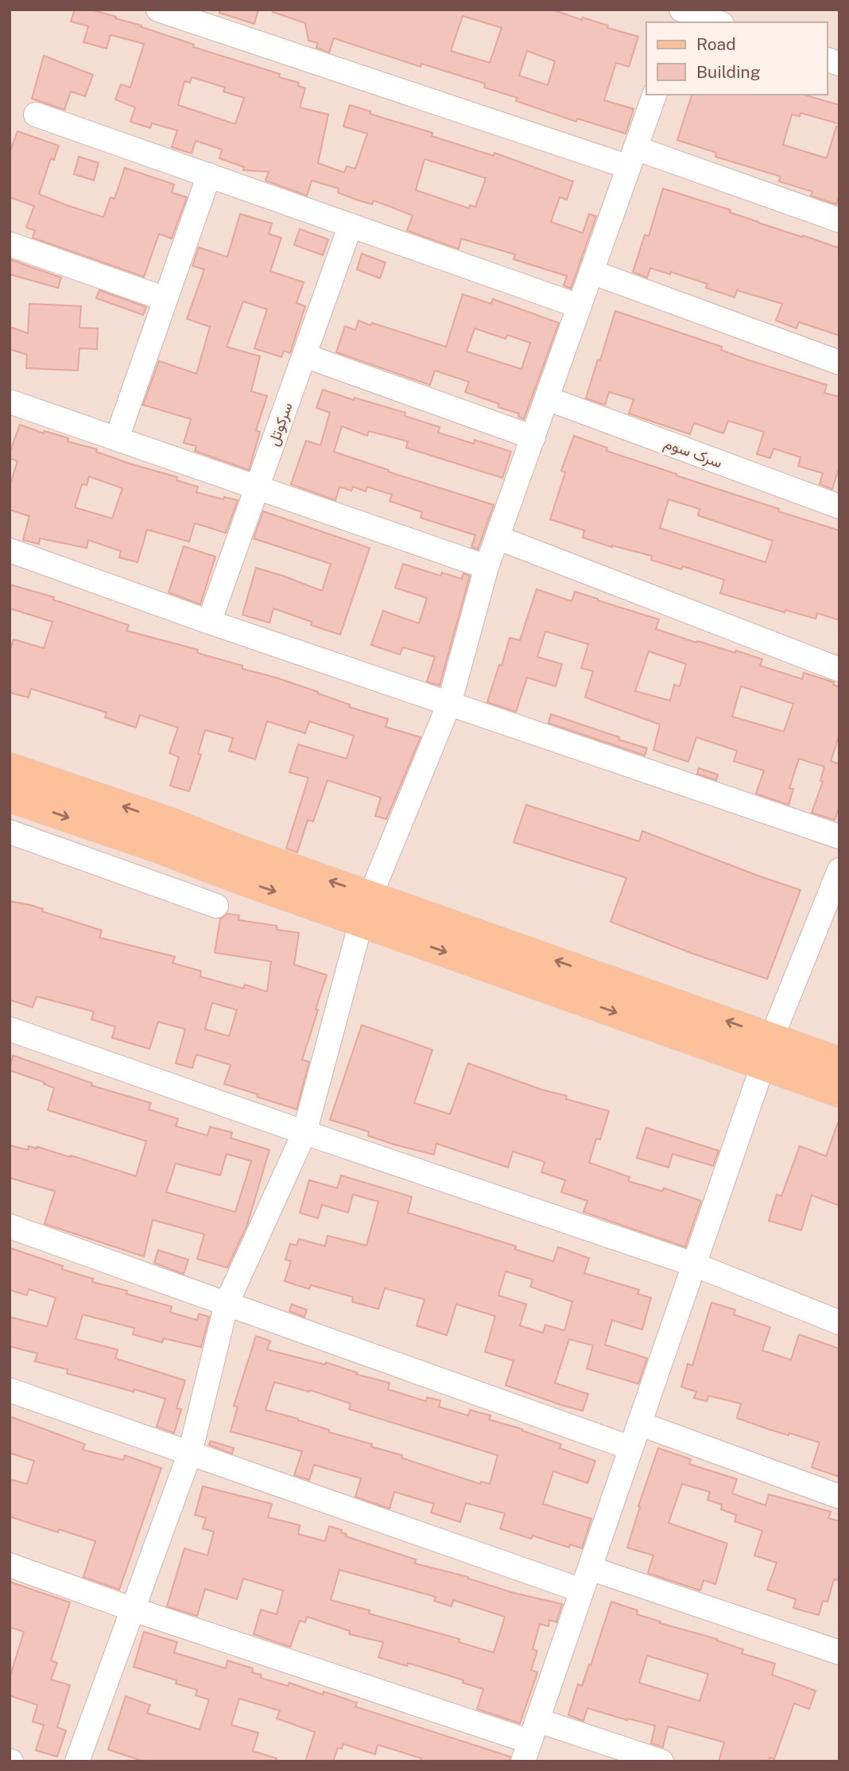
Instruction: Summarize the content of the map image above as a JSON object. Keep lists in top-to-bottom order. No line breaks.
{"streets":{"street":["سرکوتل","سرک سوم"]},"legend":["Road","Building"]}
